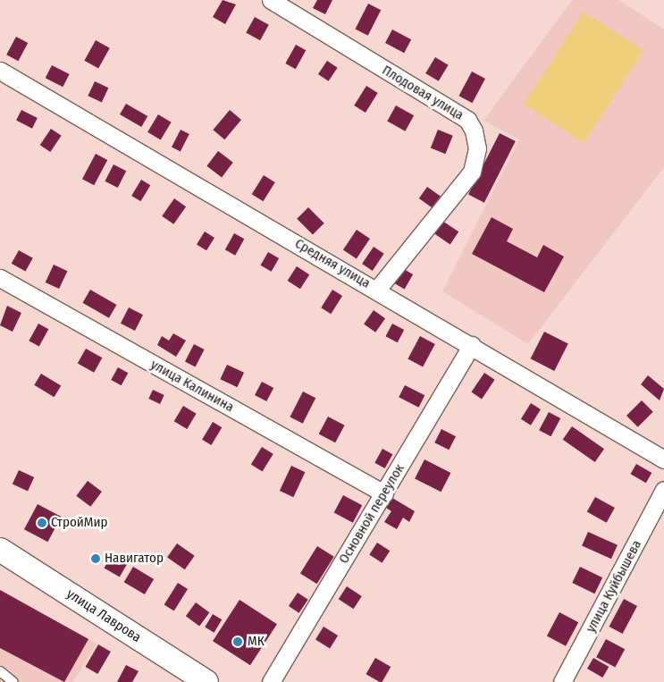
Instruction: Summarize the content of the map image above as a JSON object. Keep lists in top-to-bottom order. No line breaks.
{"streets":{"main road":["улица Лаврова"],"street":["Плодовая улица","Средняя улица","улица Калинина","Основной переулок","улица Куйбышева"]},"crossings":[["Плодовая улица","Средняя улица"],["Средняя улица","Основной переулок"],["улица Калинина","Основной переулок"]],"places":["СтройМир","Навигатор","МК"]}
